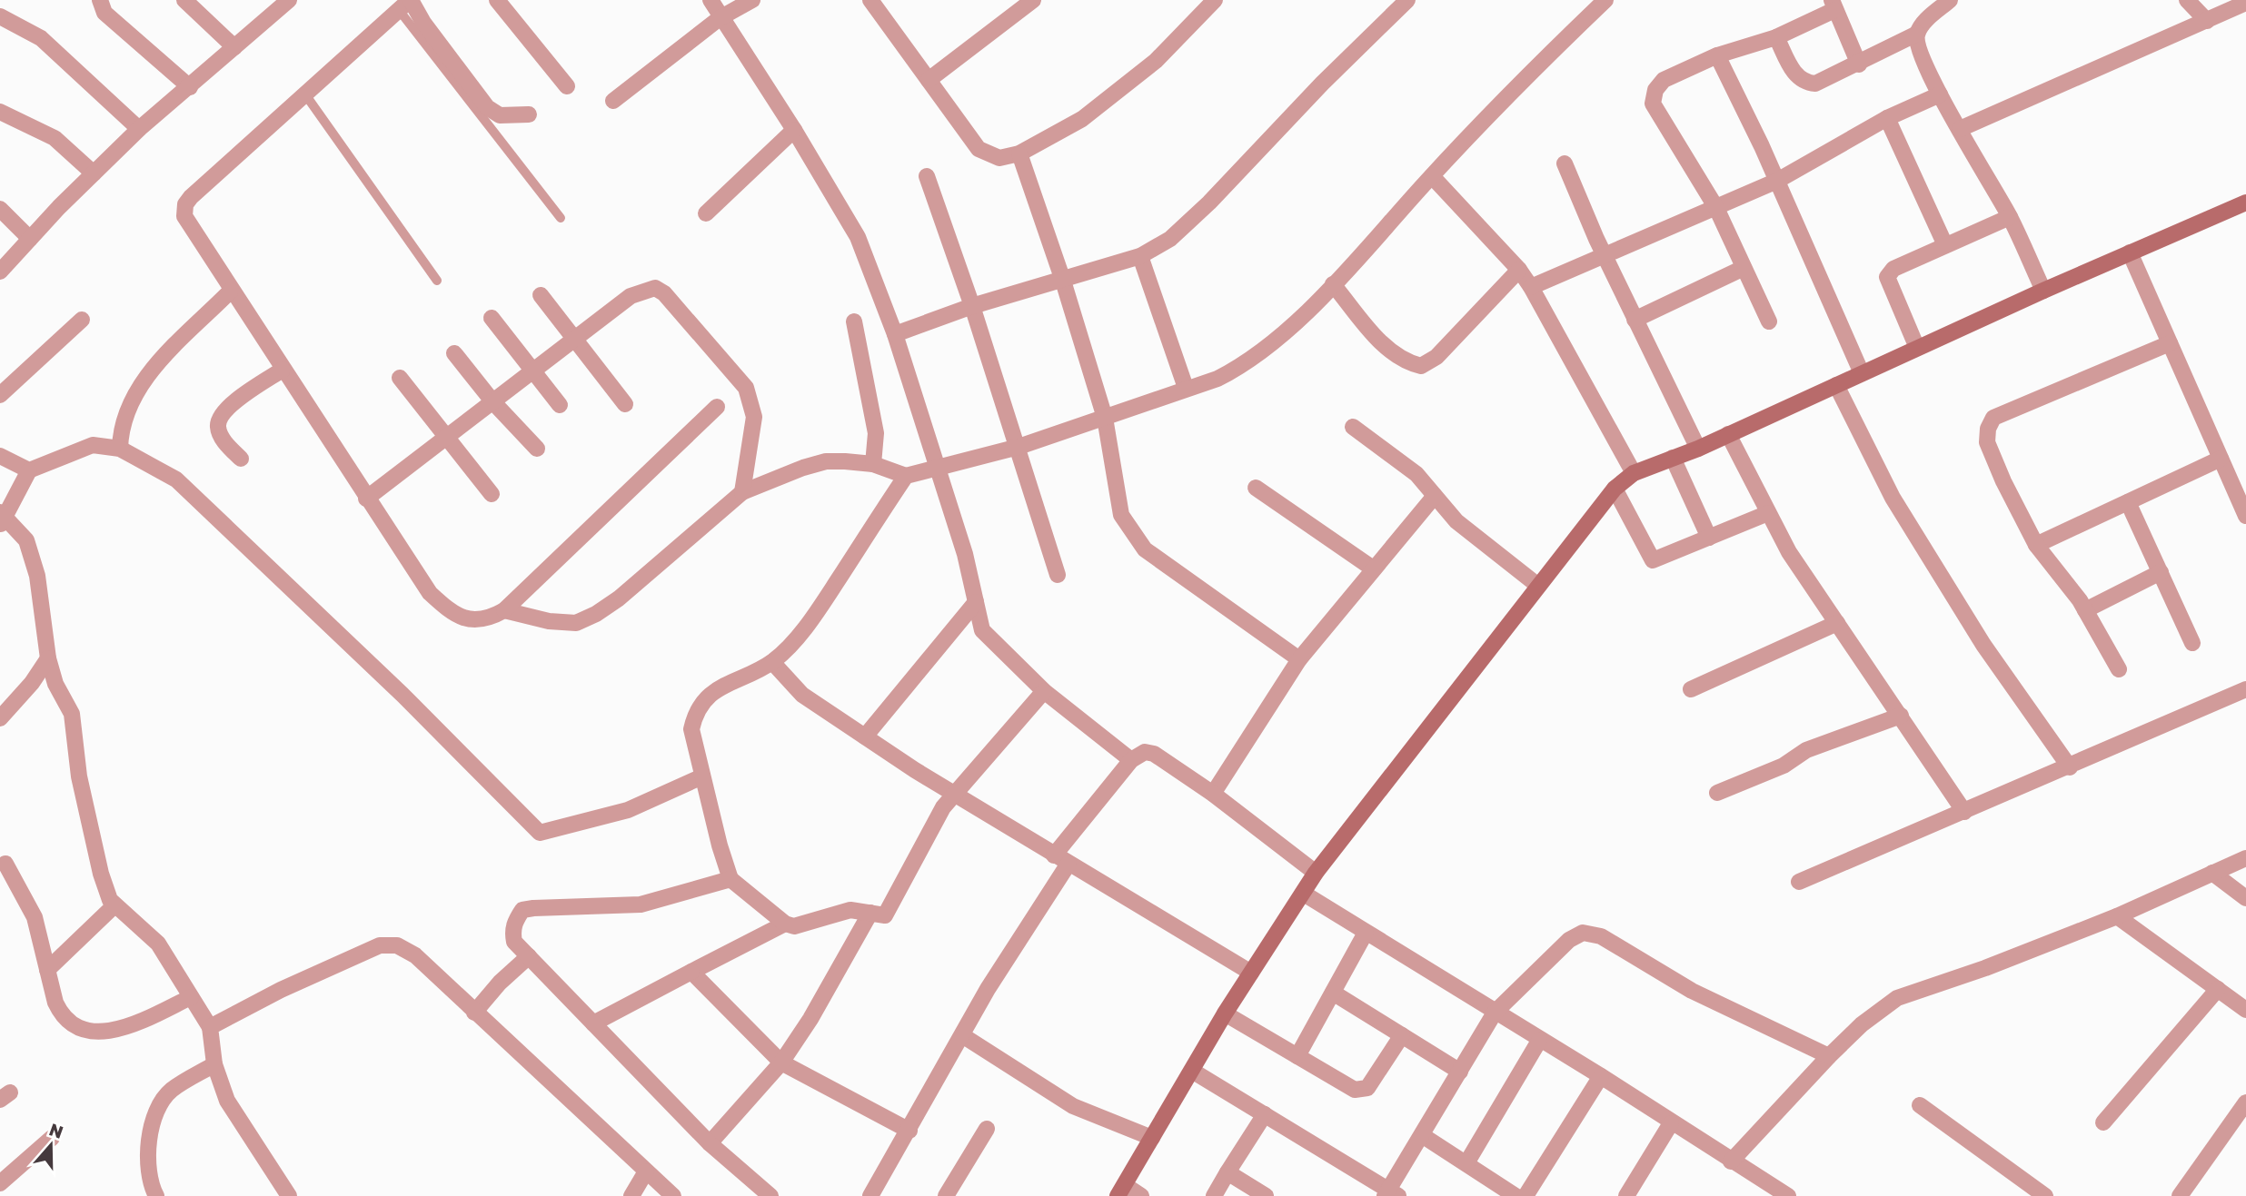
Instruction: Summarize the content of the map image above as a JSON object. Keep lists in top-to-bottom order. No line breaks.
{"north":"top"}
